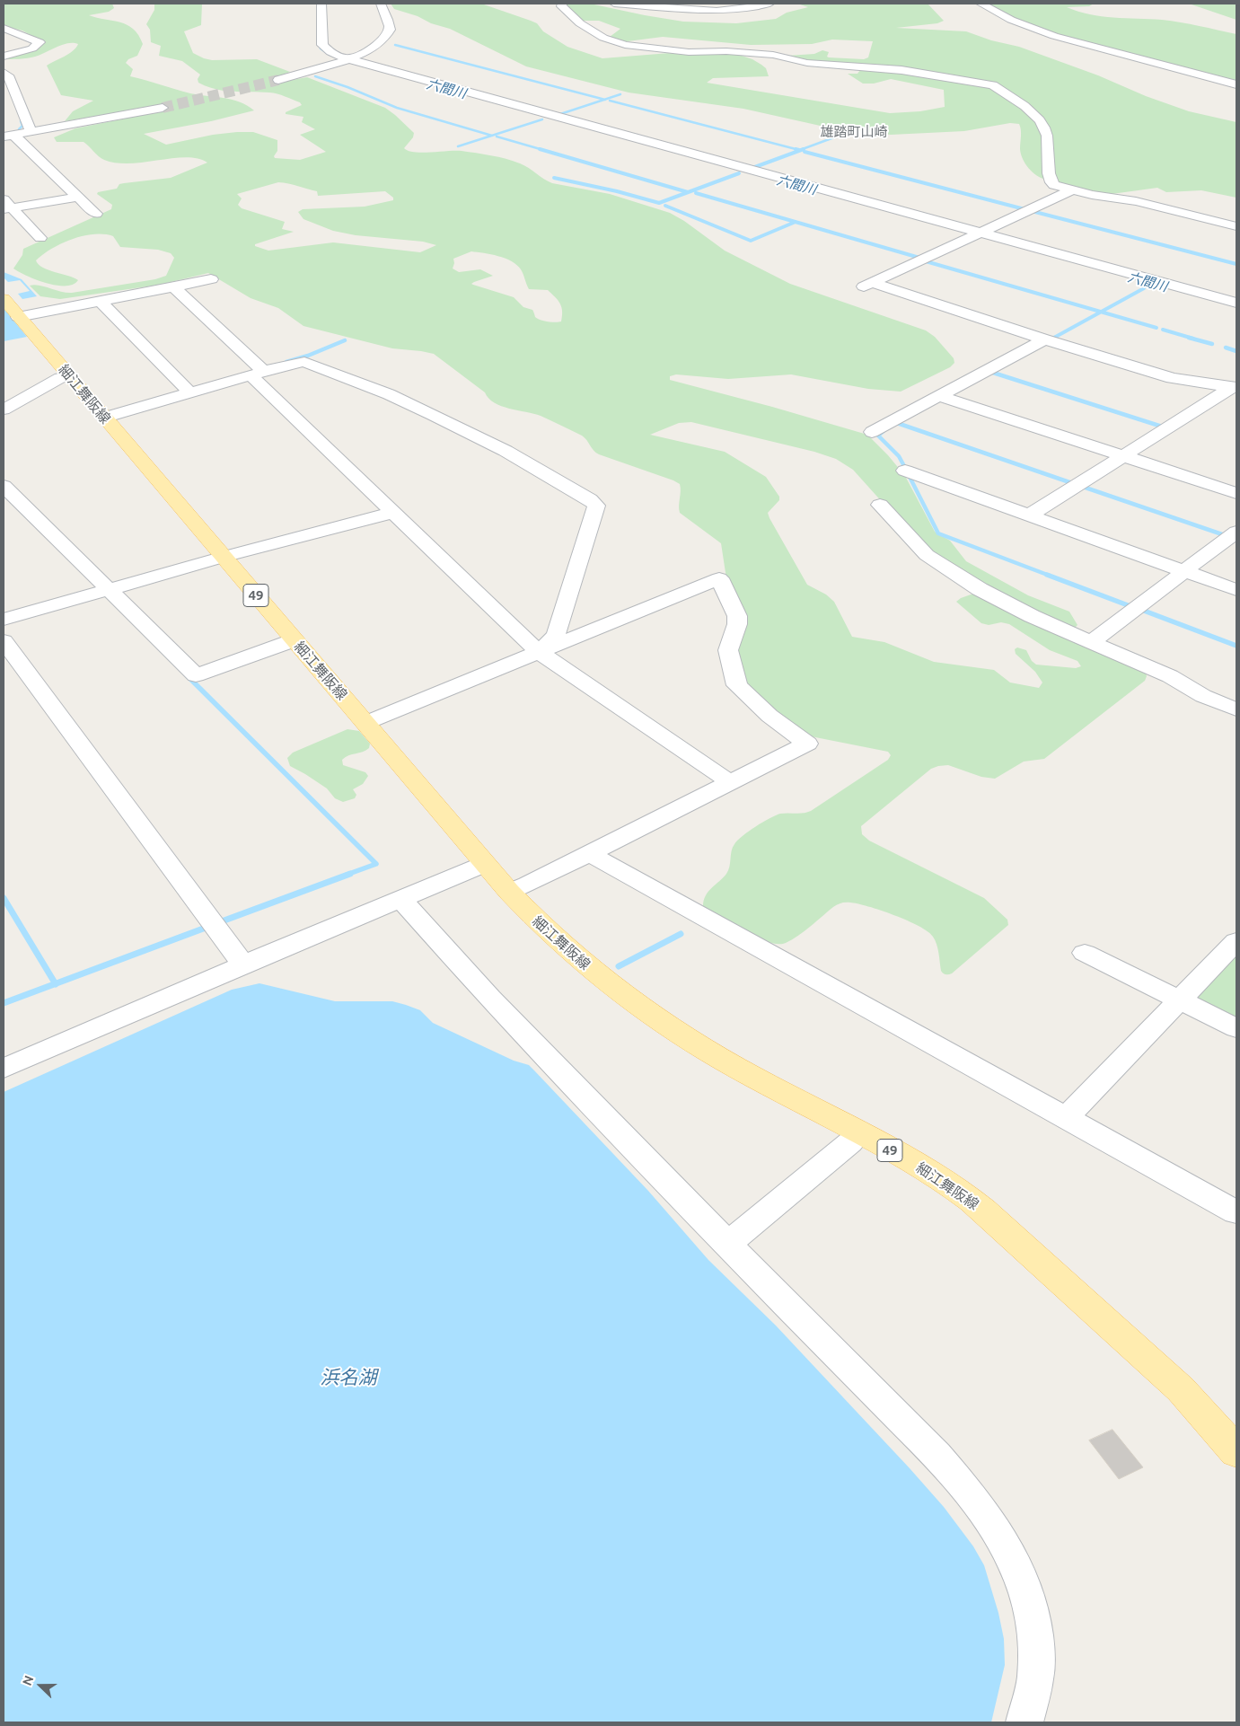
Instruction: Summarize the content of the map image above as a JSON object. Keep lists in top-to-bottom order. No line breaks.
{"streets":{"main road":["細江舞阪線","49"]},"districts":["雄踏町山崎"],"water":["六間川","浜名湖"],"north":"left"}
